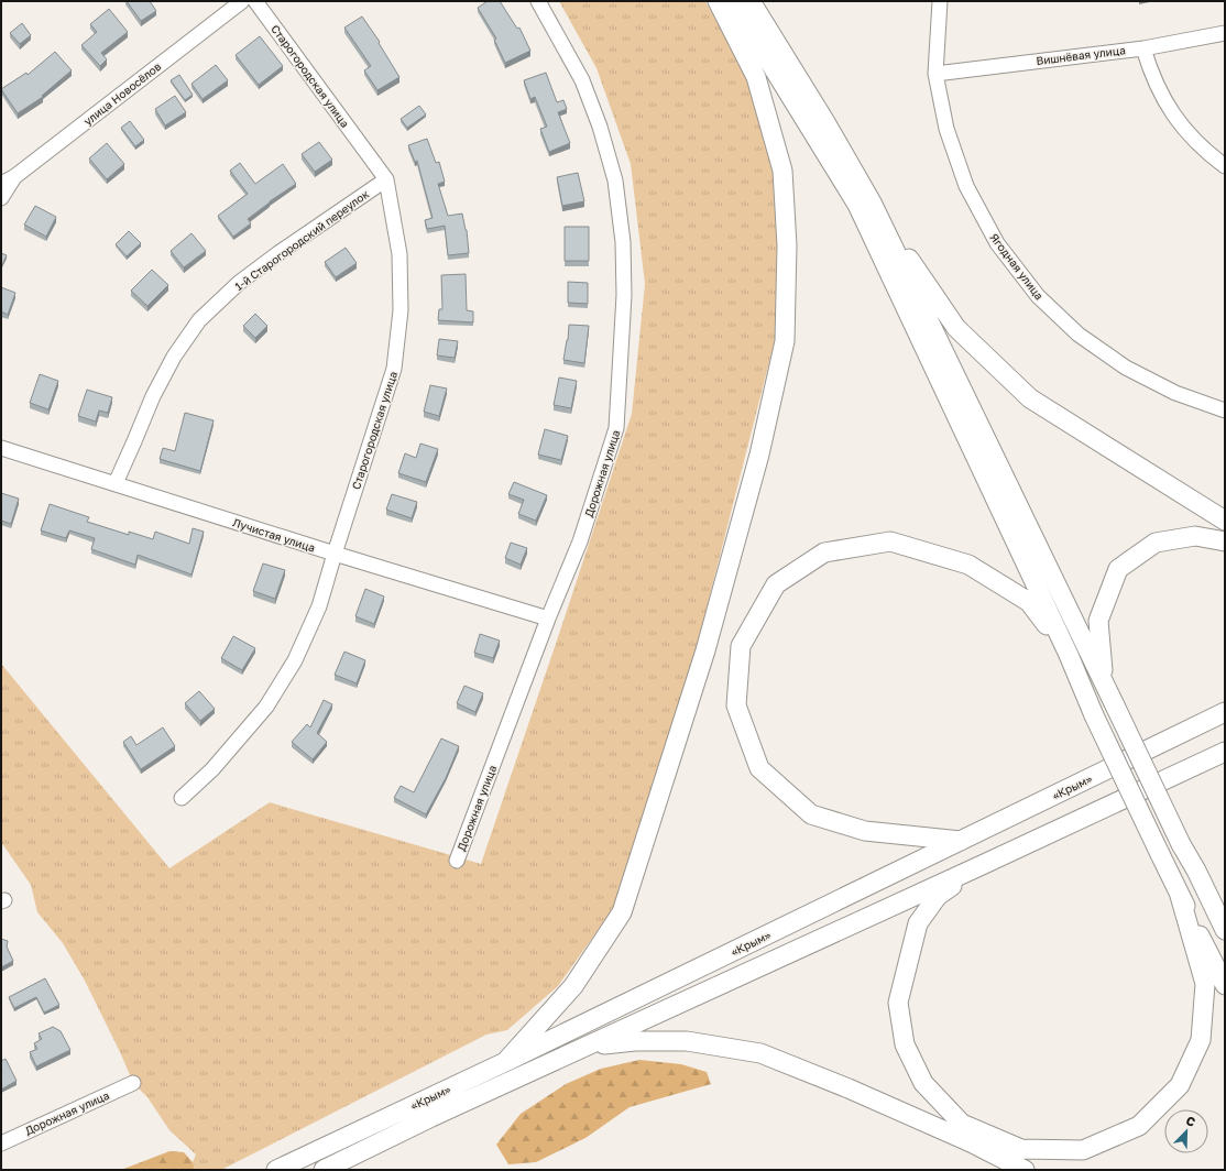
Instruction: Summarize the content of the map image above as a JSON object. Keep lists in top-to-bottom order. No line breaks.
{"streets":{"main road":["«Крым»"],"street":["Вишнёвая улица","Старогородская улица","улица Новосёлов","1-й Старогородский переулок","Ягодная улица","Дорожная улица","Лучистая улица"]},"crossings":[["Вишнёвая улица","Ягодная улица"],["Старогородская улица","1-й Старогородский переулок"],["Старогородская улица","Лучистая улица"],["1-й Старогородский переулок","Лучистая улица"],["Дорожная улица","Лучистая улица"]],"north":"top right"}
